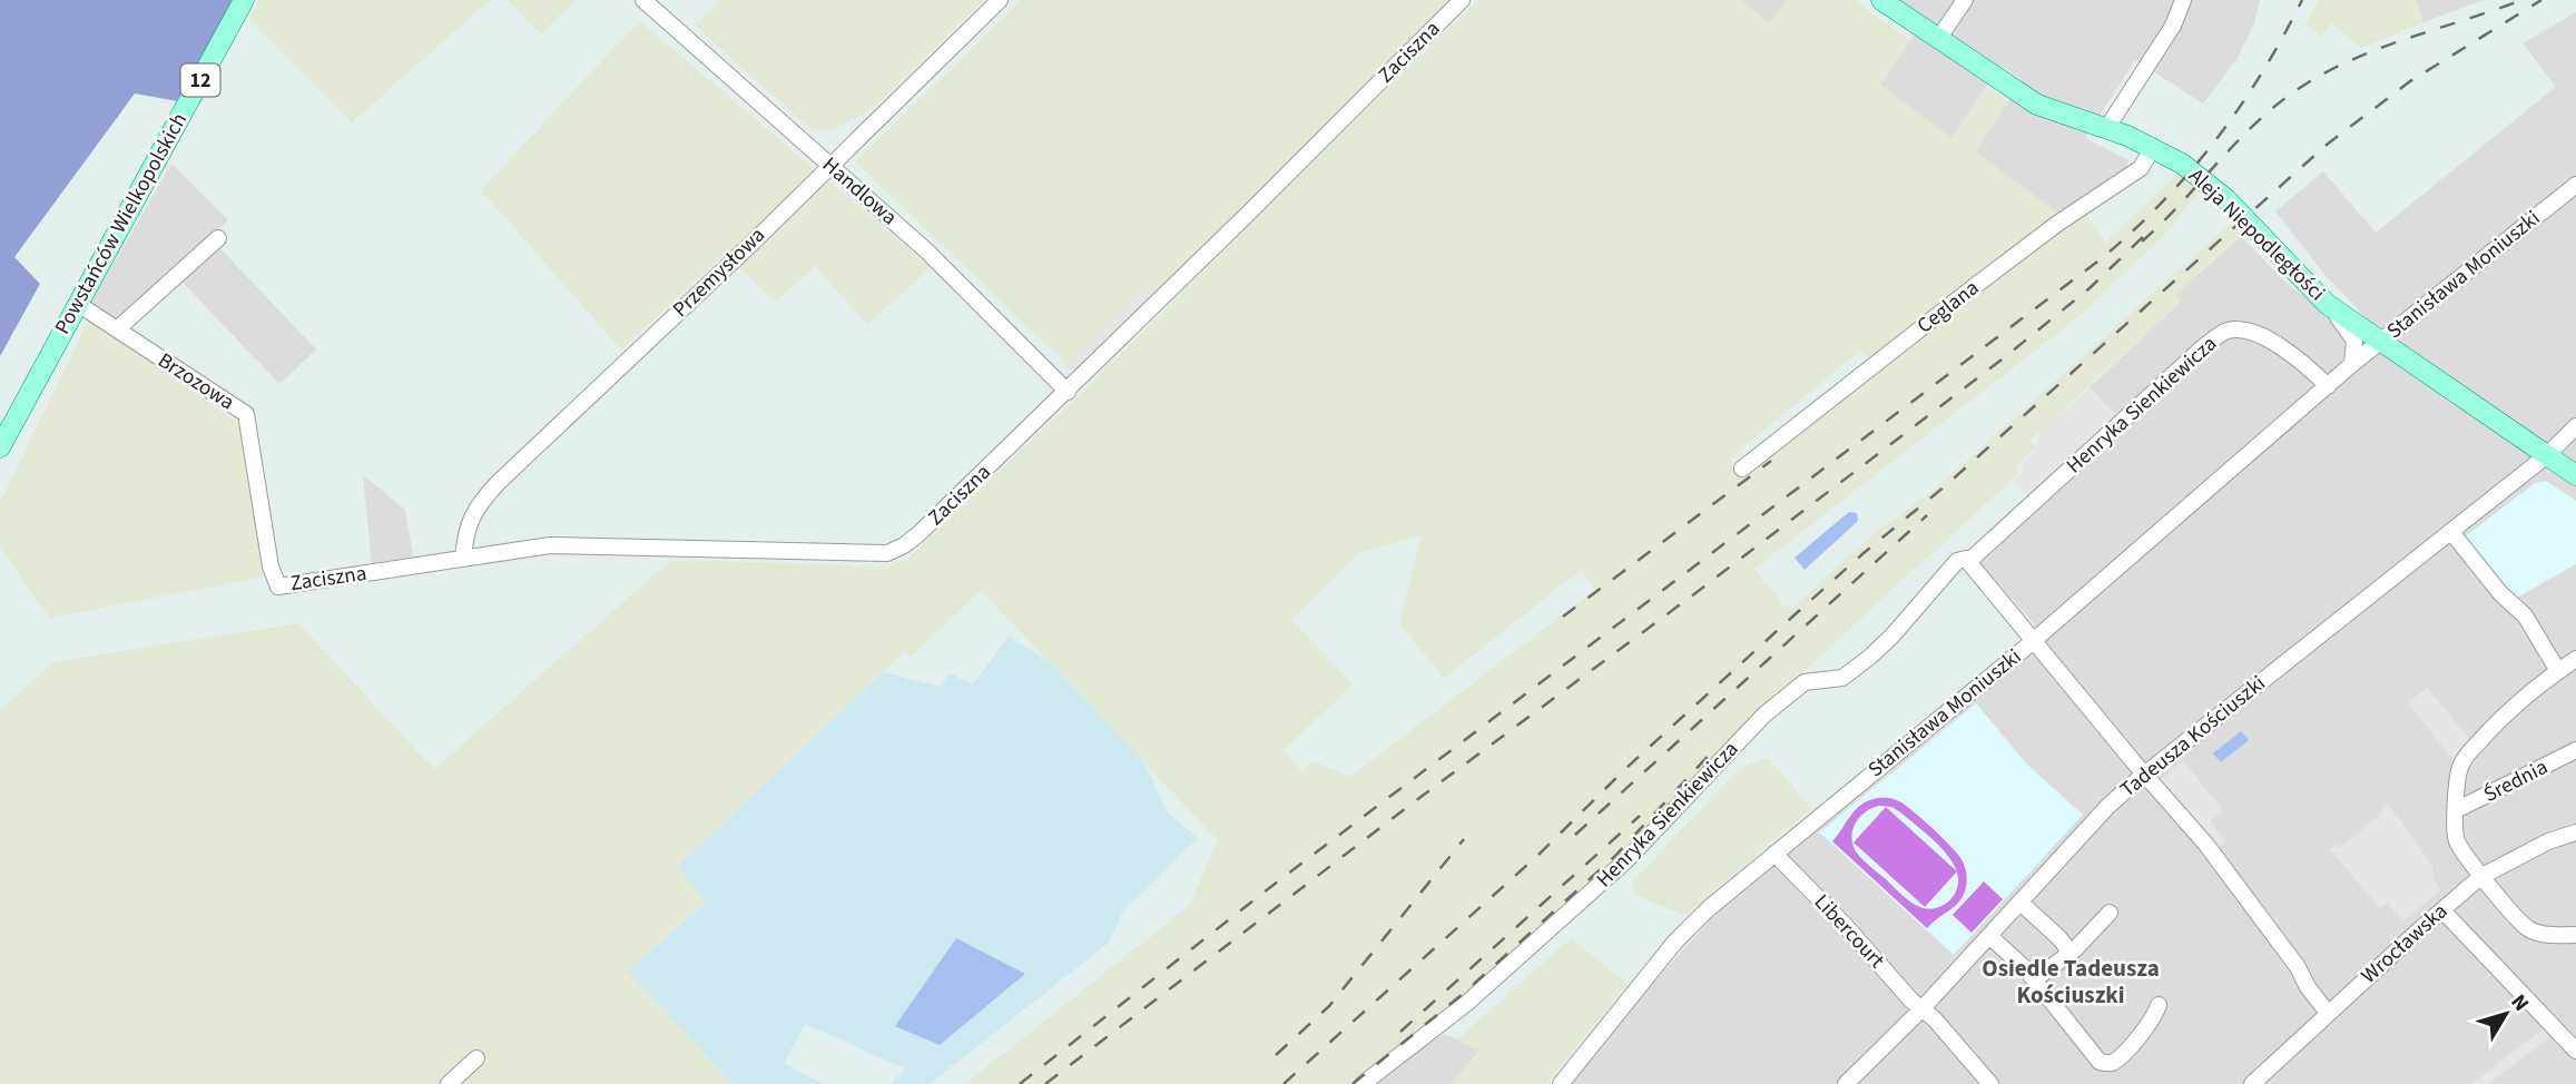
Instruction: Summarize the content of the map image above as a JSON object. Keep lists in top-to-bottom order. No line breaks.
{"streets":{"main road":["12","Powstańców Wielkopolskich","Aleja Niepodległości"],"street":["Zaciszna","Handlowa","Przemysłowa","Stanisława Moniuszki","Ceglana","Brzozowa","Henryka Sienkiewicza","Tadeusza Kościuszki","Średnia","Libercourt","Wrocławska"]},"crossings":[["Zaciszna","Handlowa"],["Zaciszna","Przemysłowa"],["Zaciszna","Brzozowa"],["Handlowa","Przemysłowa"],["Powstańców Wielkopolskich","Brzozowa"],["Aleja Niepodległości","Stanisława Moniuszki"],["Aleja Niepodległości","Ceglana"],["Aleja Niepodległości","Tadeusza Kościuszki"],["Stanisława Moniuszki","Henryka Sienkiewicza"],["Stanisława Moniuszki","Libercourt"],["Tadeusza Kościuszki","Libercourt"]],"districts":["Osiedle Tadeusza Kościuszki"],"north":"top right"}
